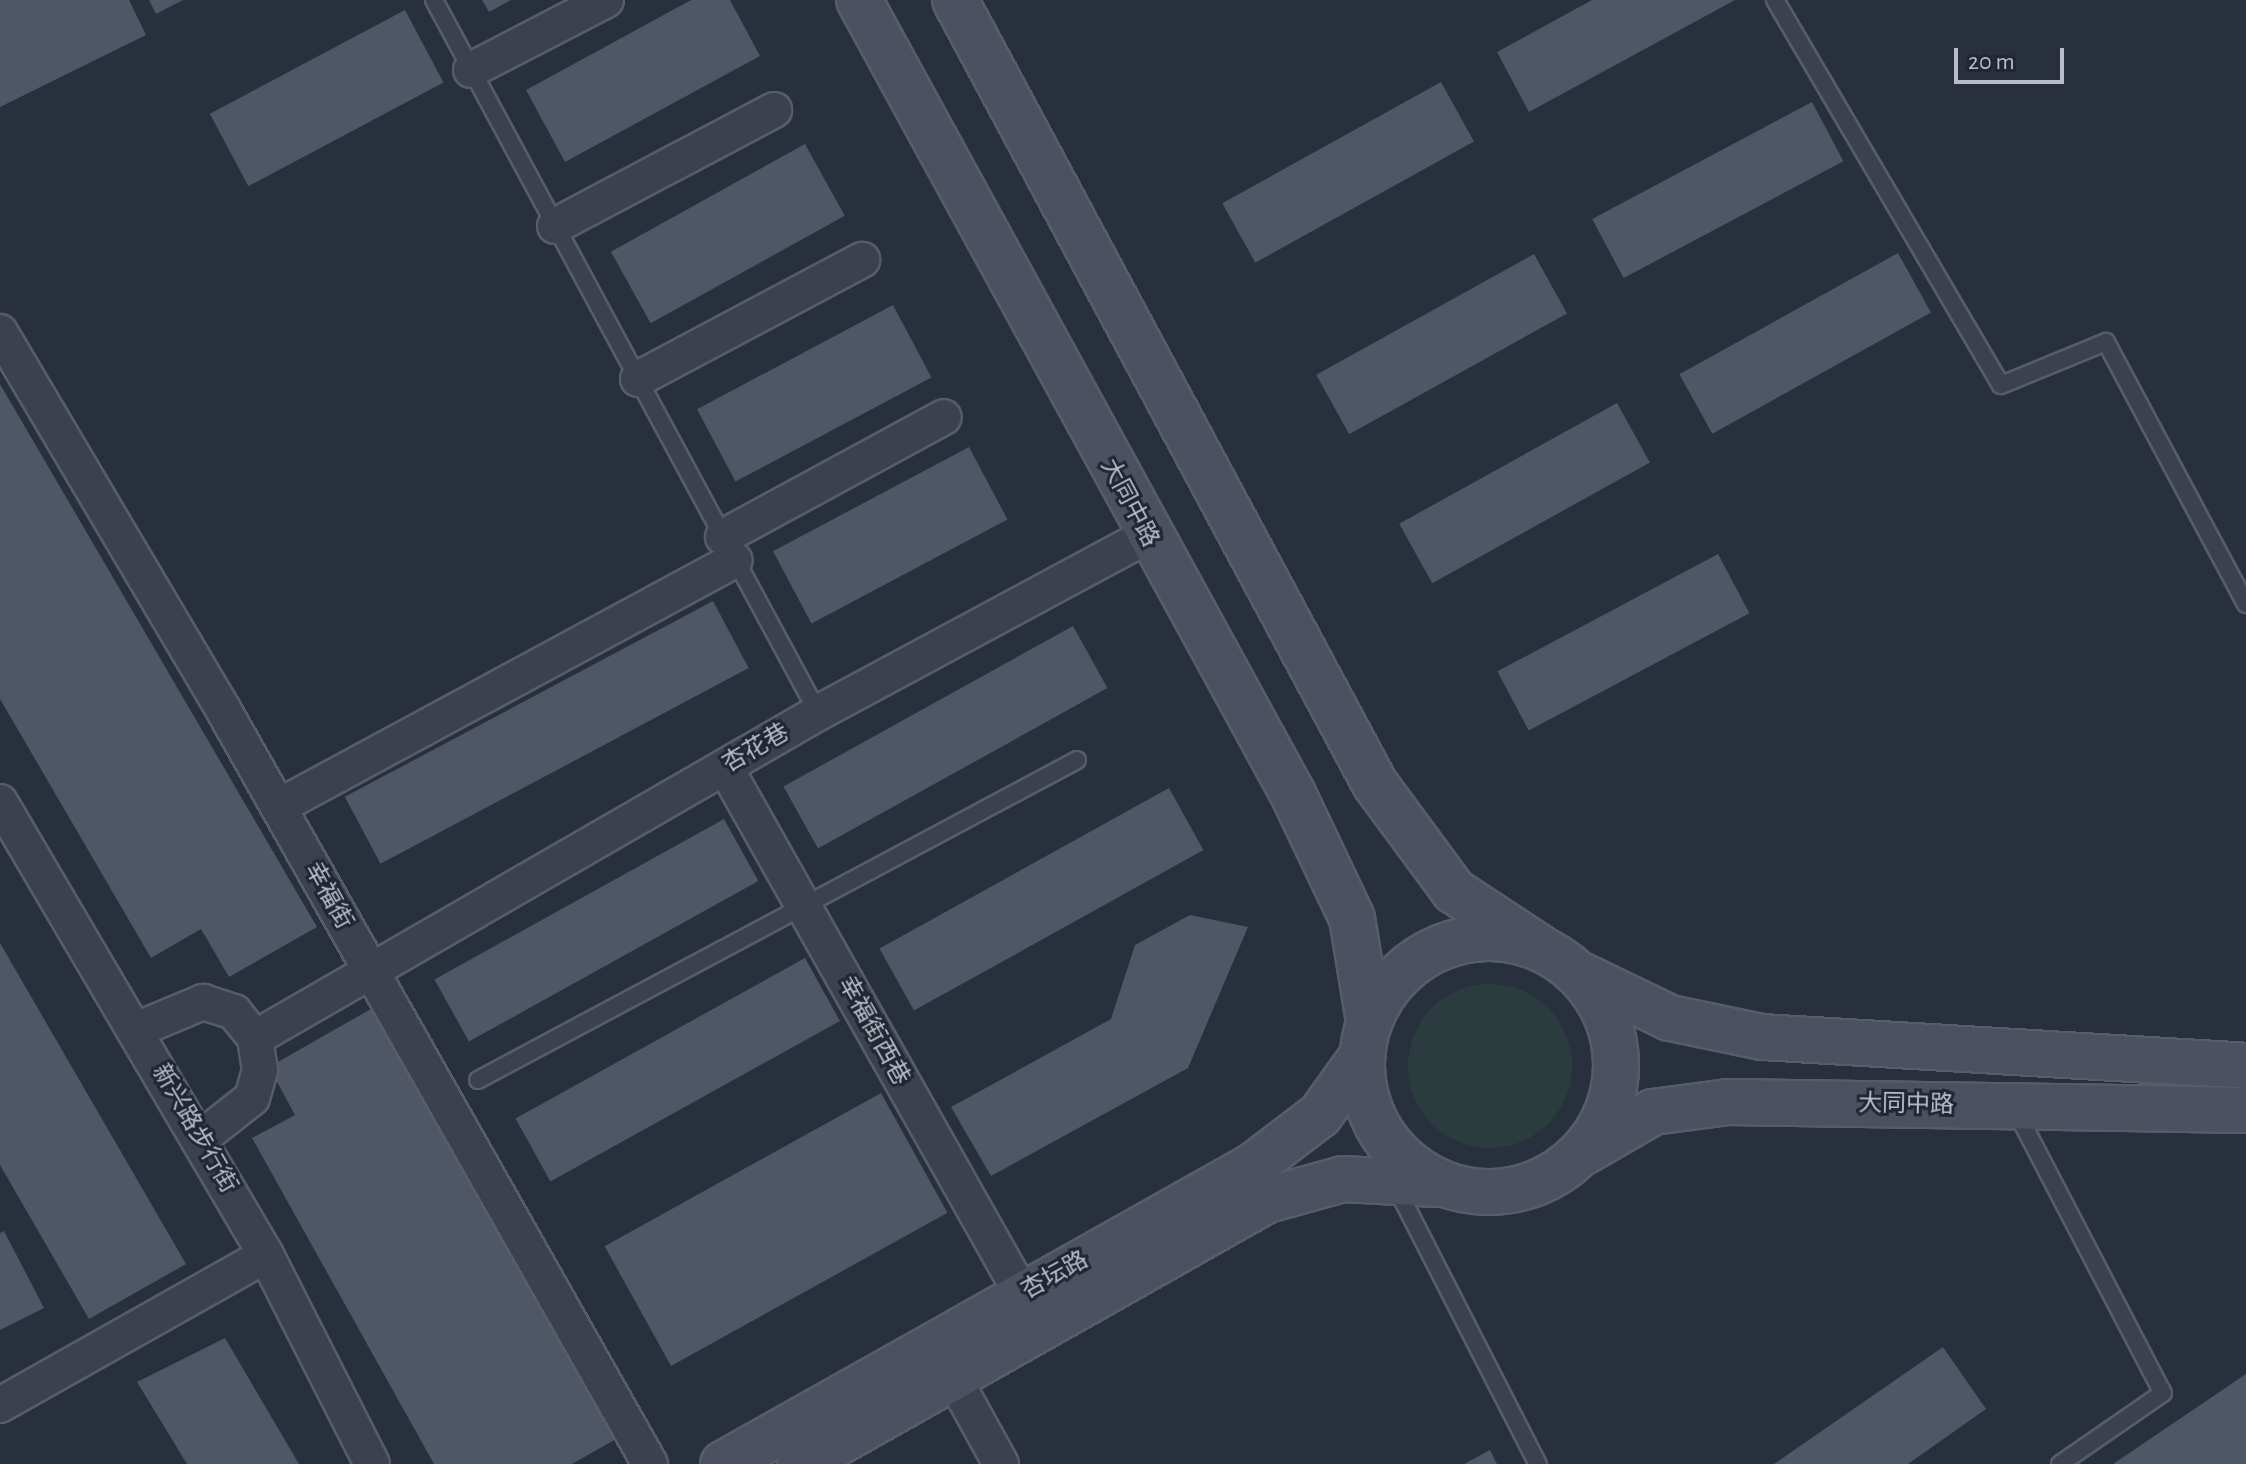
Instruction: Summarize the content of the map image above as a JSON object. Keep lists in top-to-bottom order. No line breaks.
{"streets":{"main road":["大同中路","杏坛路"],"street":["杏花巷","幸福街","幸福街西巷","新兴路步行街"]},"crossings":[["大同中路","杏花巷"],["大同中路","杏坛路"],["杏花巷","幸福街"],["杏花巷","幸福街西巷"],["幸福街西巷","杏坛路"]],"scale_bar":"20 m"}
